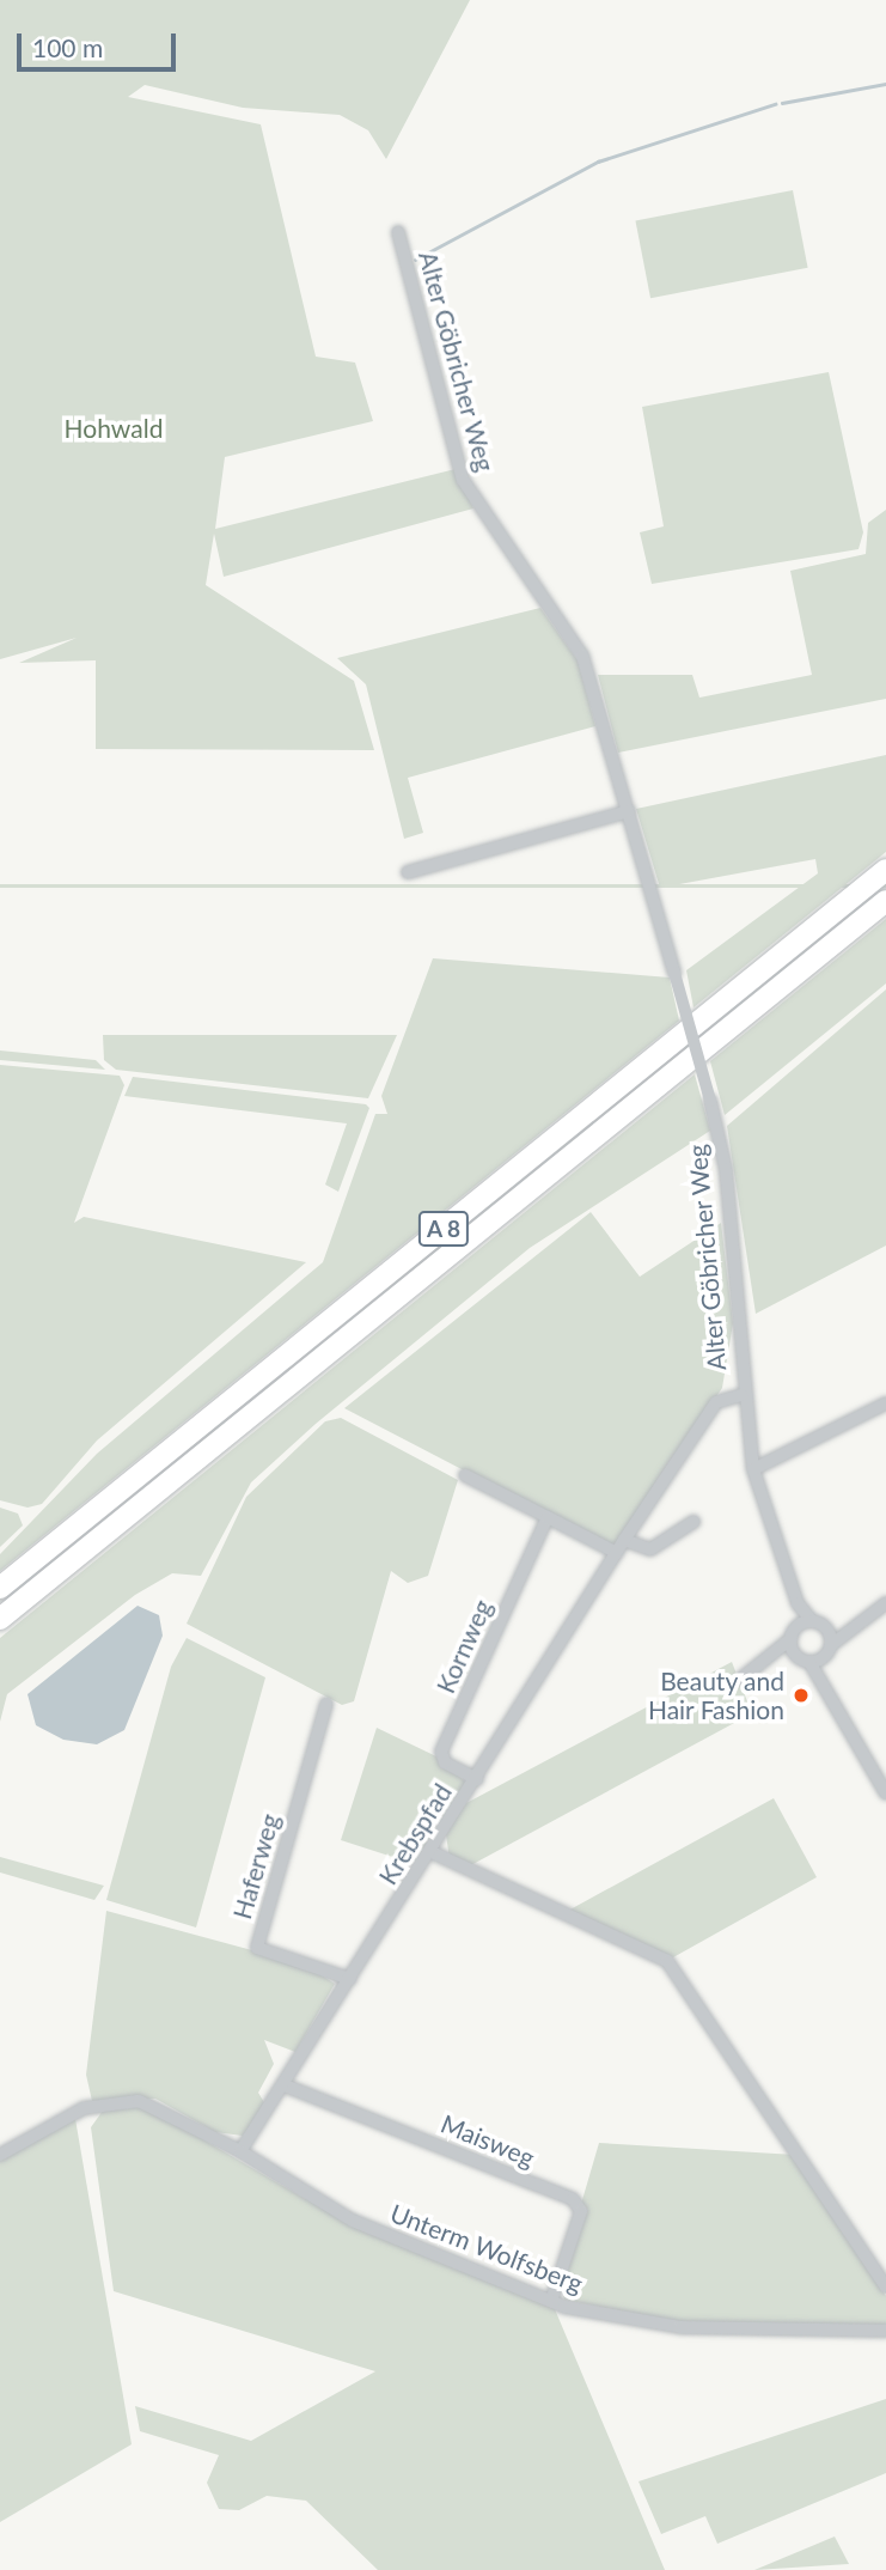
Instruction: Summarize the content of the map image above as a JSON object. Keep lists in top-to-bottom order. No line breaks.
{"streets":{"highway":["A 8"],"street":["Alter Göbricher Weg","Kornweg","Krebspfad","Haferweg","Maisweg","Unterm Wolfsberg"]},"crossings":[["Alter Göbricher Weg","Krebspfad"],["Kornweg","Krebspfad"],["Krebspfad","Haferweg"],["Krebspfad","Maisweg"],["Krebspfad","Unterm Wolfsberg"],["Maisweg","Unterm Wolfsberg"]],"parks":["Hohwald"],"places":["Beauty and Hair Fashion"],"scale_bar":"100 m"}
